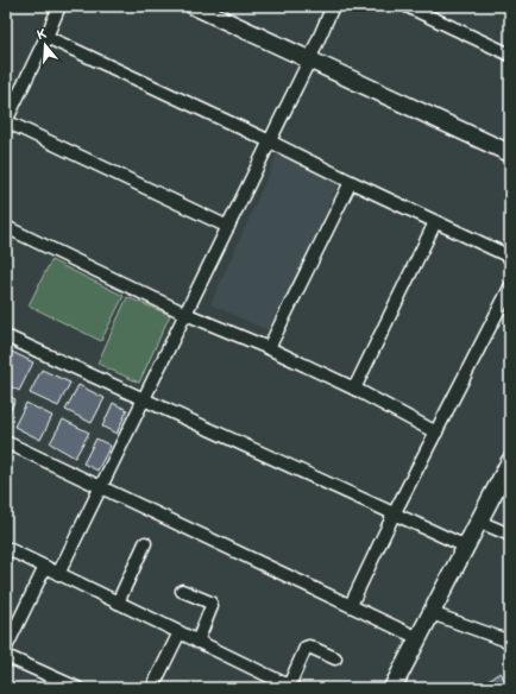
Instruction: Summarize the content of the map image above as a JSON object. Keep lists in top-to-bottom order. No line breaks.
{"north":"top"}
